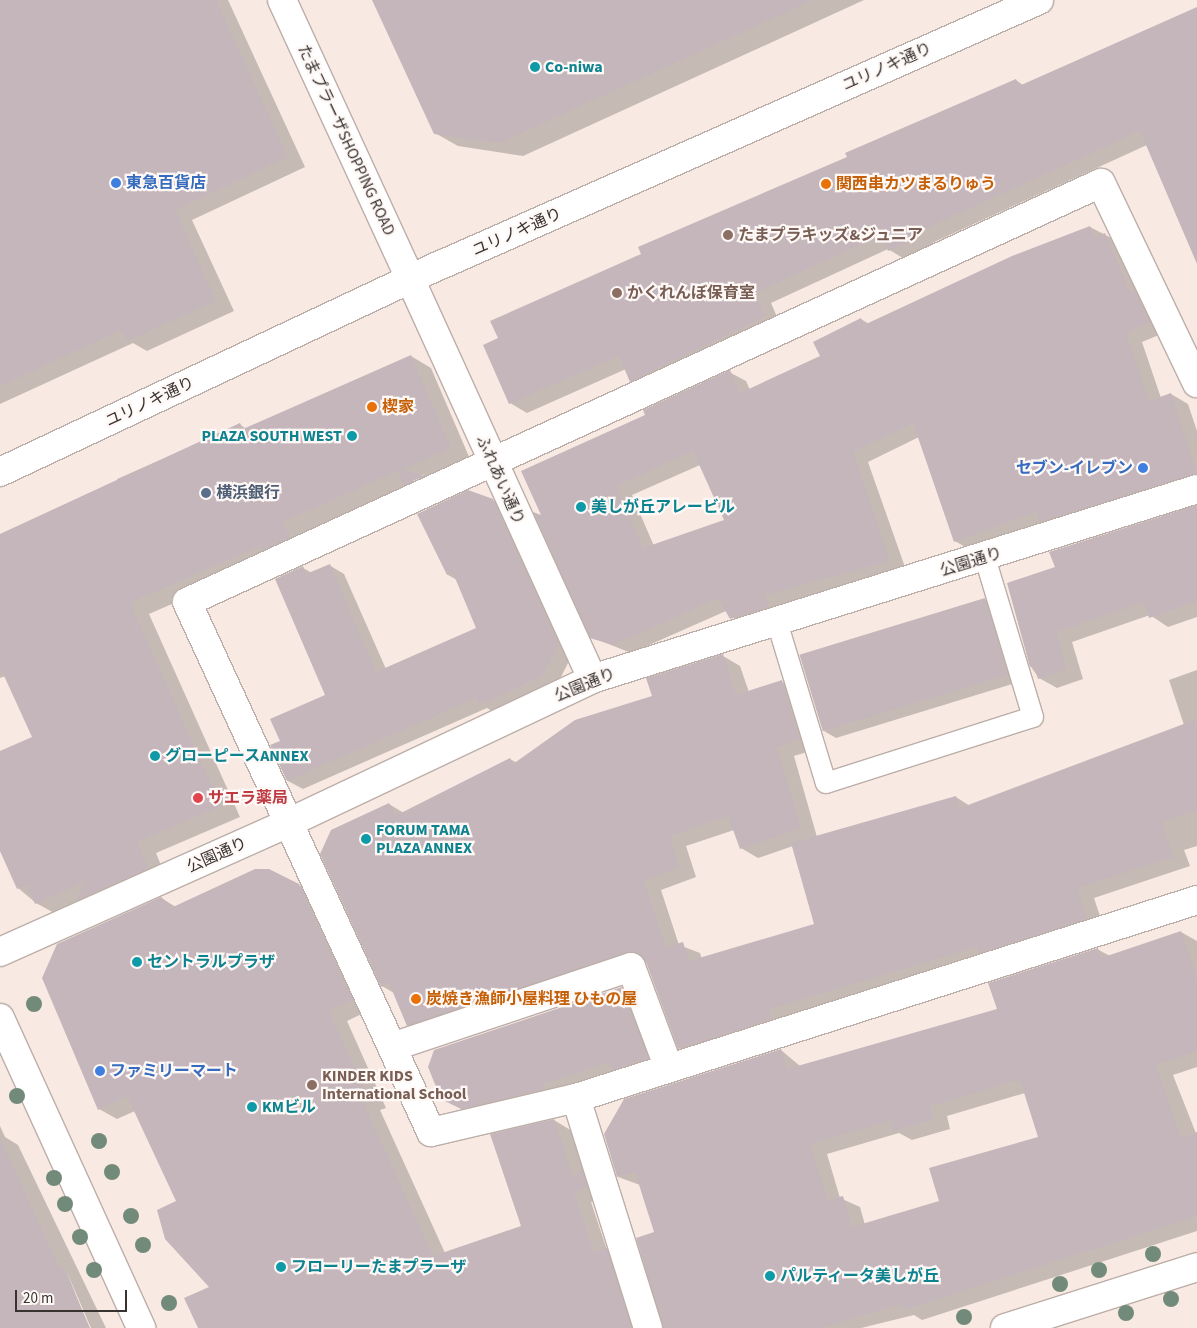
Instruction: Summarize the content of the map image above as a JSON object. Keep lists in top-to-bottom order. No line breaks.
{"streets":{"street":["ユリノキ通り","たまプラーザSHOPPING ROAD","ふれあい通り","公園通り"]},"crossings":[["ユリノキ通り","たまプラーザSHOPPING ROAD"],["ユリノキ通り","ふれあい通り"],["たまプラーザSHOPPING ROAD","ふれあい通り"],["ふれあい通り","公園通り"]],"places":["Co-niwa","東急百貨店","関西串カツまるりゅう","たまプラキッズ&ジュニア","かくれんぼ保育室","楔家","PLAZA SOUTH WEST","セブン-イレブン","横浜銀行","美しが丘アレービル","グローピースANNEX","サエラ薬局","FORUM TAMA PLAZA ANNEX","セントラルプラザ","炭焼き漁師小屋料理 ひもの屋","ファミリーマート","KINDER KIDS International School","KMビル","フローリーたまプラーザ","パルティータ美しが丘"],"scale_bar":"20 m"}
